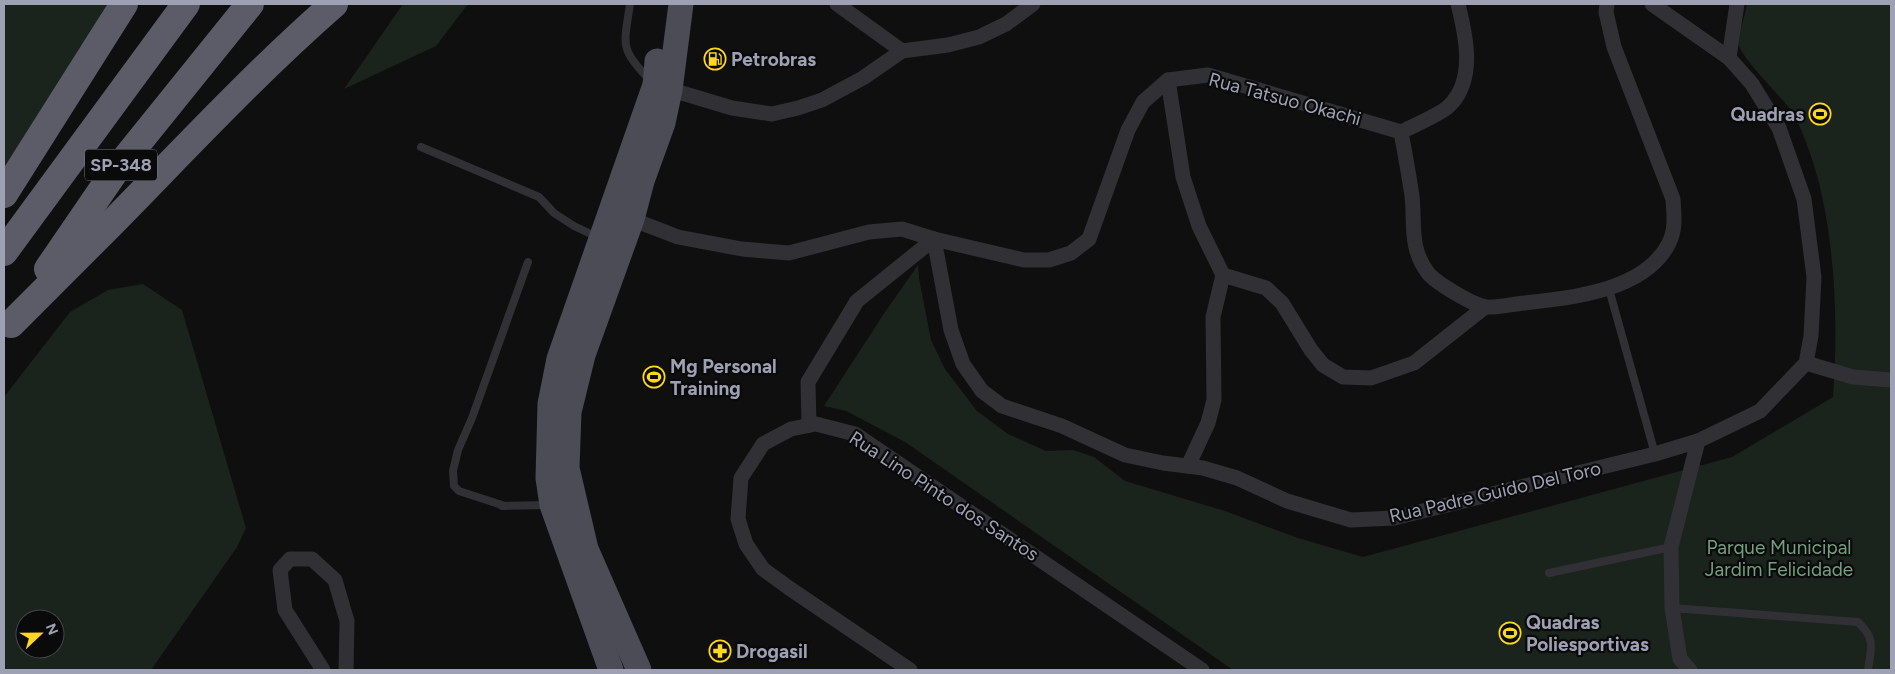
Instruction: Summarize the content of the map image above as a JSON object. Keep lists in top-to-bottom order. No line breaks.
{"streets":{"highway":["SP-348"],"street":["Rua Tatsuo Okachi","Rua Padre Guido Del Toro","Rua Lino Pinto dos Santos"]},"parks":["Parque Municipal Jardim Felicidade"],"places":{"fuel station":["Petrobras"],"sports":["Quadras","Mg Personal Training","Quadras Poliesportivas"],"pharmacy":["Drogasil"]},"north":"right"}
